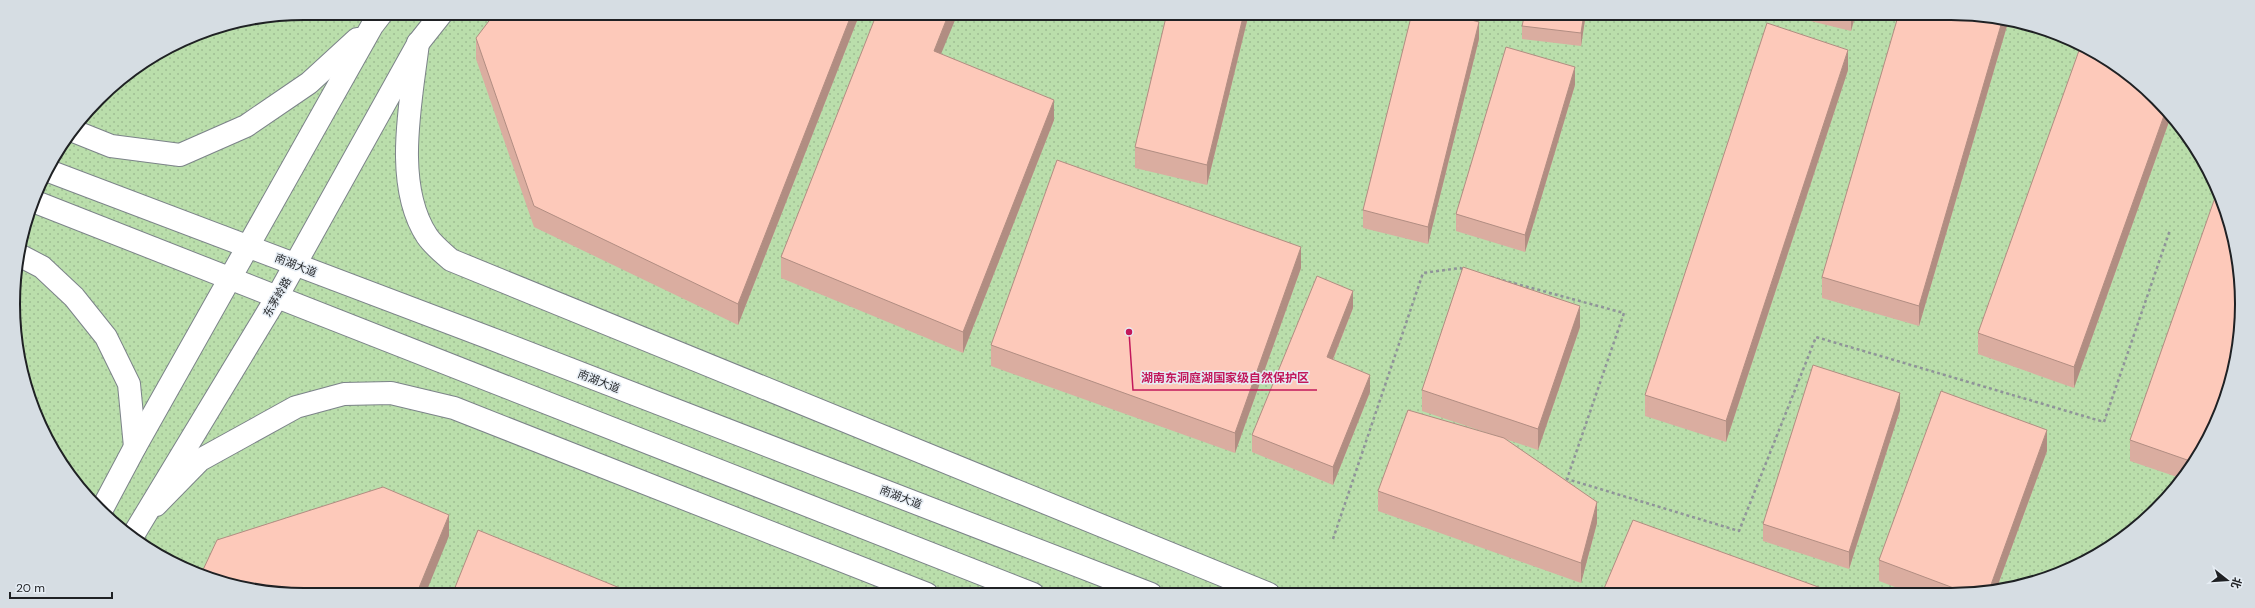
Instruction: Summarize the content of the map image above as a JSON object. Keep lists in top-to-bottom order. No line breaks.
{"streets":{"main road":["南湖大道","东茅岭路"]},"crossings":[["南湖大道","东茅岭路"]],"places":["湖南东洞庭湖国家级自然保护区"],"scale_bar":"20 m","north":"right"}
